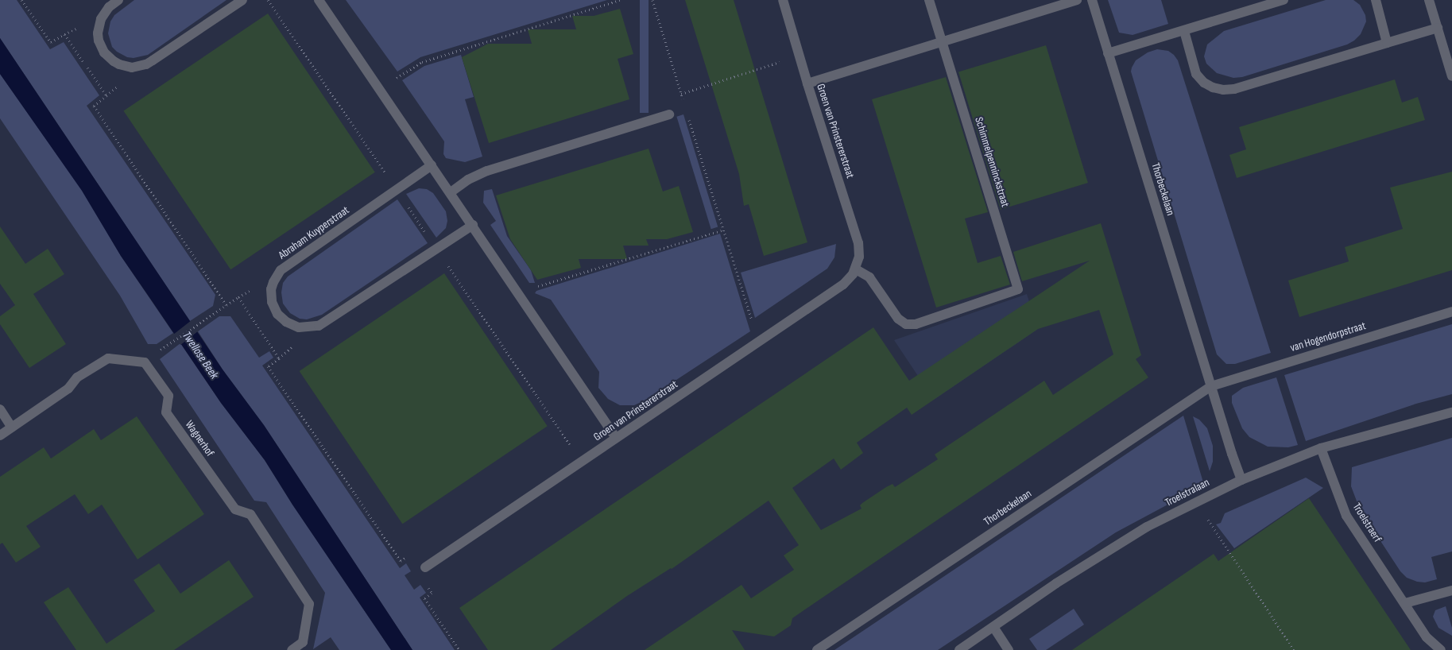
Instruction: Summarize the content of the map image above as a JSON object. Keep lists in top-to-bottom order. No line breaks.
{"streets":{"street":["Groen van Prinstererstraat","Schimmelpenninckstraat","Thorbeckelaan","Abraham Kuyperstraat","van Hogendorpstraat","Wagnerhof","Troelstralaan","Troelstraerf"]},"crossings":[["Groen van Prinstererstraat","Schimmelpenninckstraat"],["Thorbeckelaan","van Hogendorpstraat"],["Thorbeckelaan","Troelstralaan"],["Troelstralaan","Troelstraerf"]],"water":["Twellose Beek"]}
